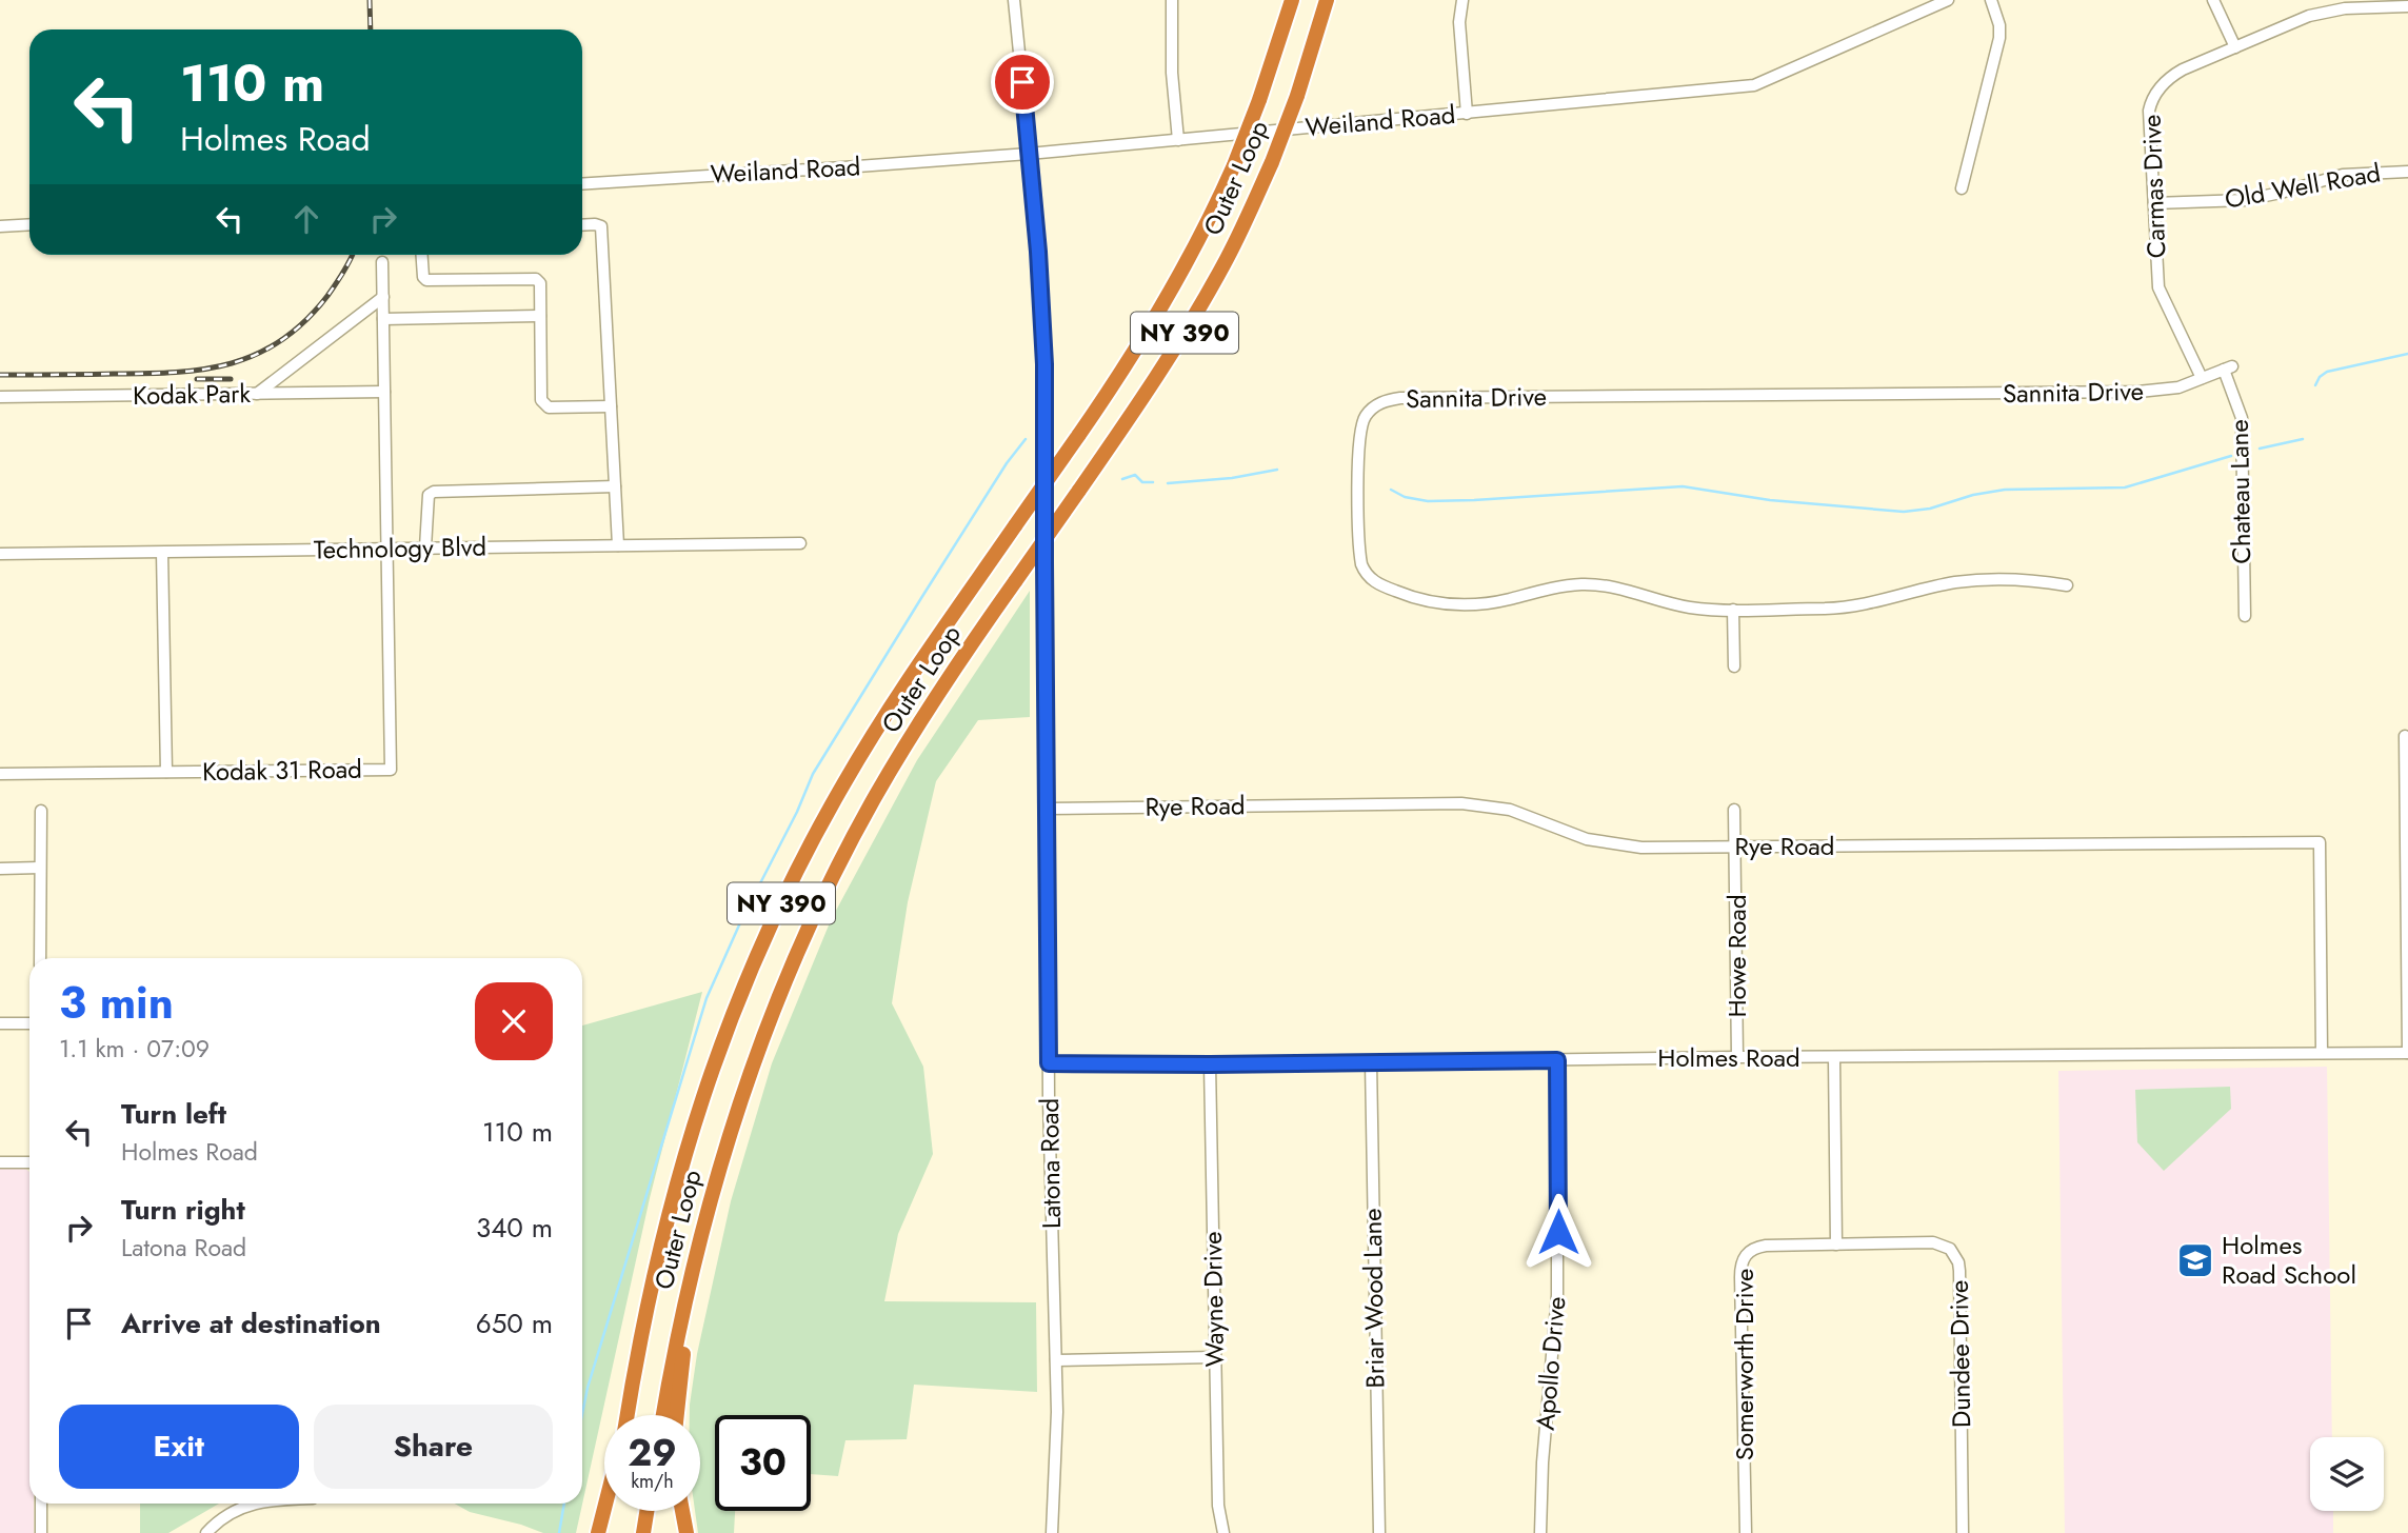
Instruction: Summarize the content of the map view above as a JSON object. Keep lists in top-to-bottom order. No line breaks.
{"streets":{"highway":["Outer Loop","NY 390"],"street":["Weiland Road","Carmas Drive","Old Well Road","Sannita Drive","Kodak Park","Chateau Lane","Technology Blvd","Kodak 31 Road","Rye Road","Howe Road","Holmes Road","Latona Road","Briar Wood Lane","Wayne Drive","Dundee Drive","Apollo Drive","Somerworth Drive"]},"crossings":[["Weiland Road","Latona Road"],["Carmas Drive","Old Well Road"],["Carmas Drive","Sannita Drive"],["Carmas Drive","Chateau Lane"],["Sannita Drive","Chateau Lane"],["Kodak Park","Kodak 31 Road"],["Technology Blvd","Kodak 31 Road"],["Rye Road","Howe Road"],["Rye Road","Holmes Road"],["Rye Road","Latona Road"],["Howe Road","Holmes Road"],["Holmes Road","Latona Road"],["Holmes Road","Briar Wood Lane"],["Holmes Road","Wayne Drive"],["Holmes Road","Apollo Drive"],["Dundee Drive","Somerworth Drive"]],"places":{"school or university":["Holmes Road School"]},"page":{"turn":["110 m","Holmes Road"],"heading":["3 min","1.1 km · 07:09"],"list":[{"name":"Turn left","note":"Holmes Road","value":"110 m"},{"name":"Turn right","note":"Latona Road","value":"340 m"},{"name":"Arrive at destination","value":"650 m"}],"buttons":["Exit","Share"],"speed":"29 km/h","limit":"30"}}
